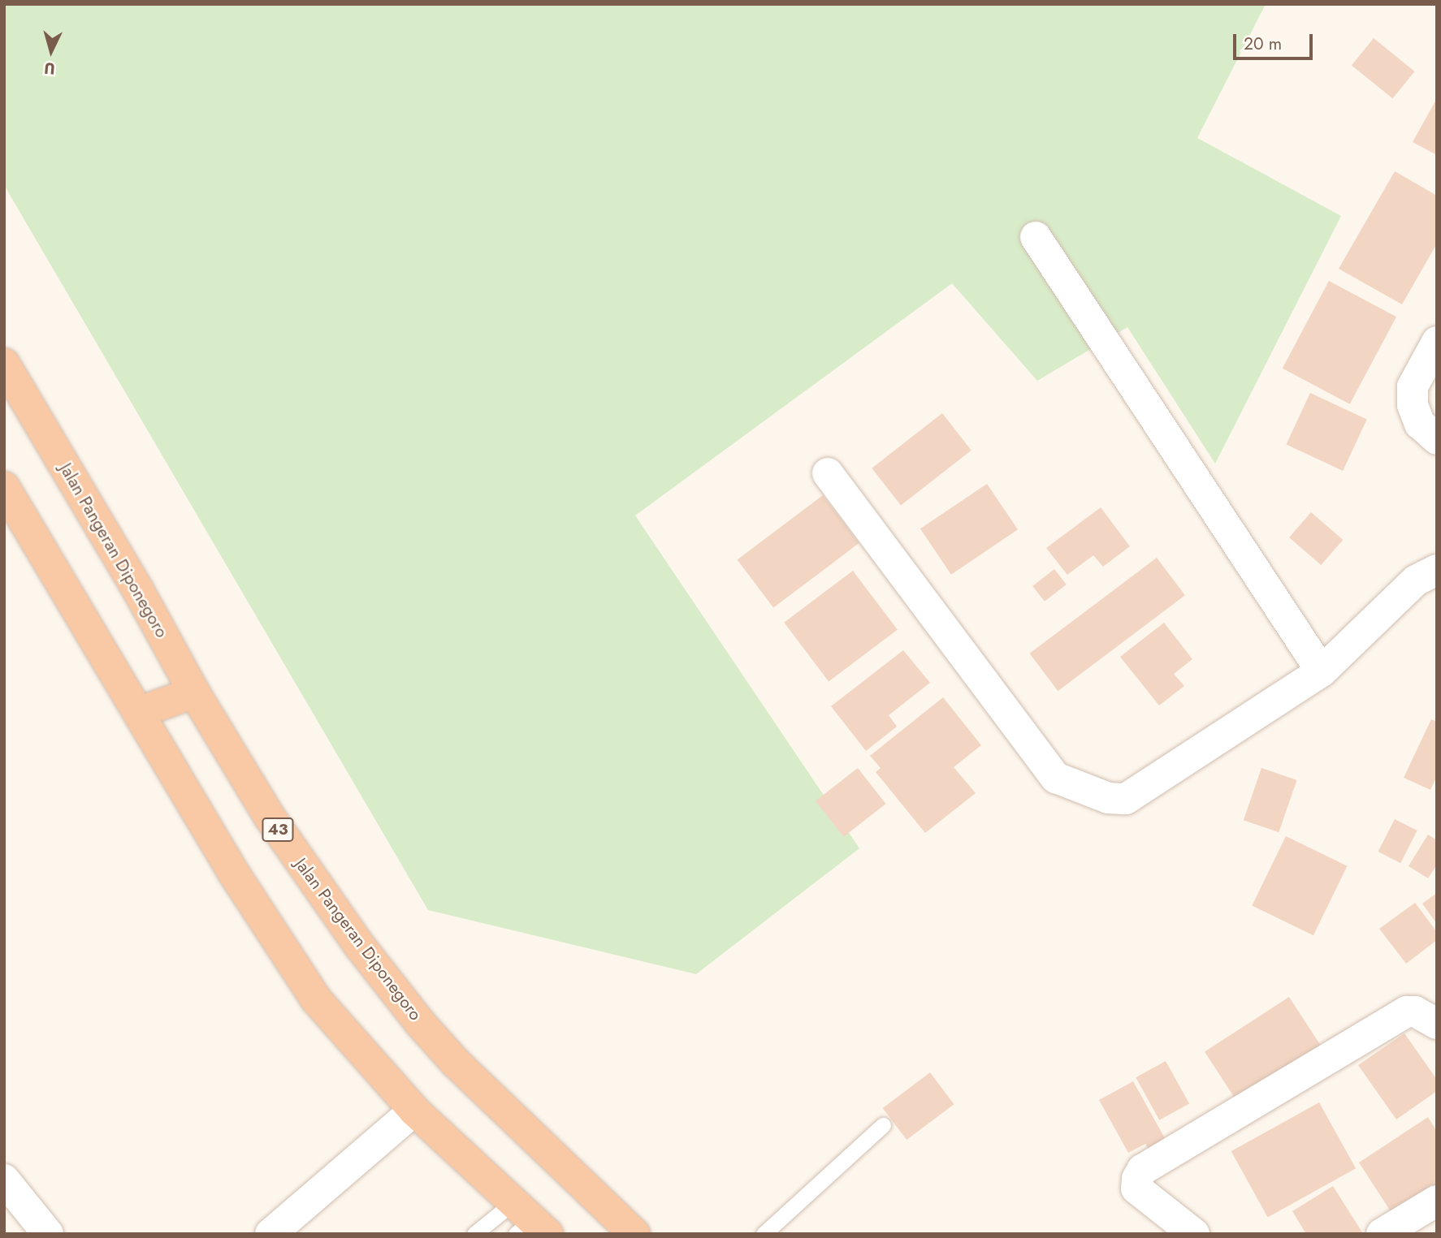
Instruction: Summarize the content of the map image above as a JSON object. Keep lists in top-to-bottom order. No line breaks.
{"streets":{"highway":["Jalan Pangeran Diponegoro","43"]},"scale_bar":"20 m","north":"bottom"}
